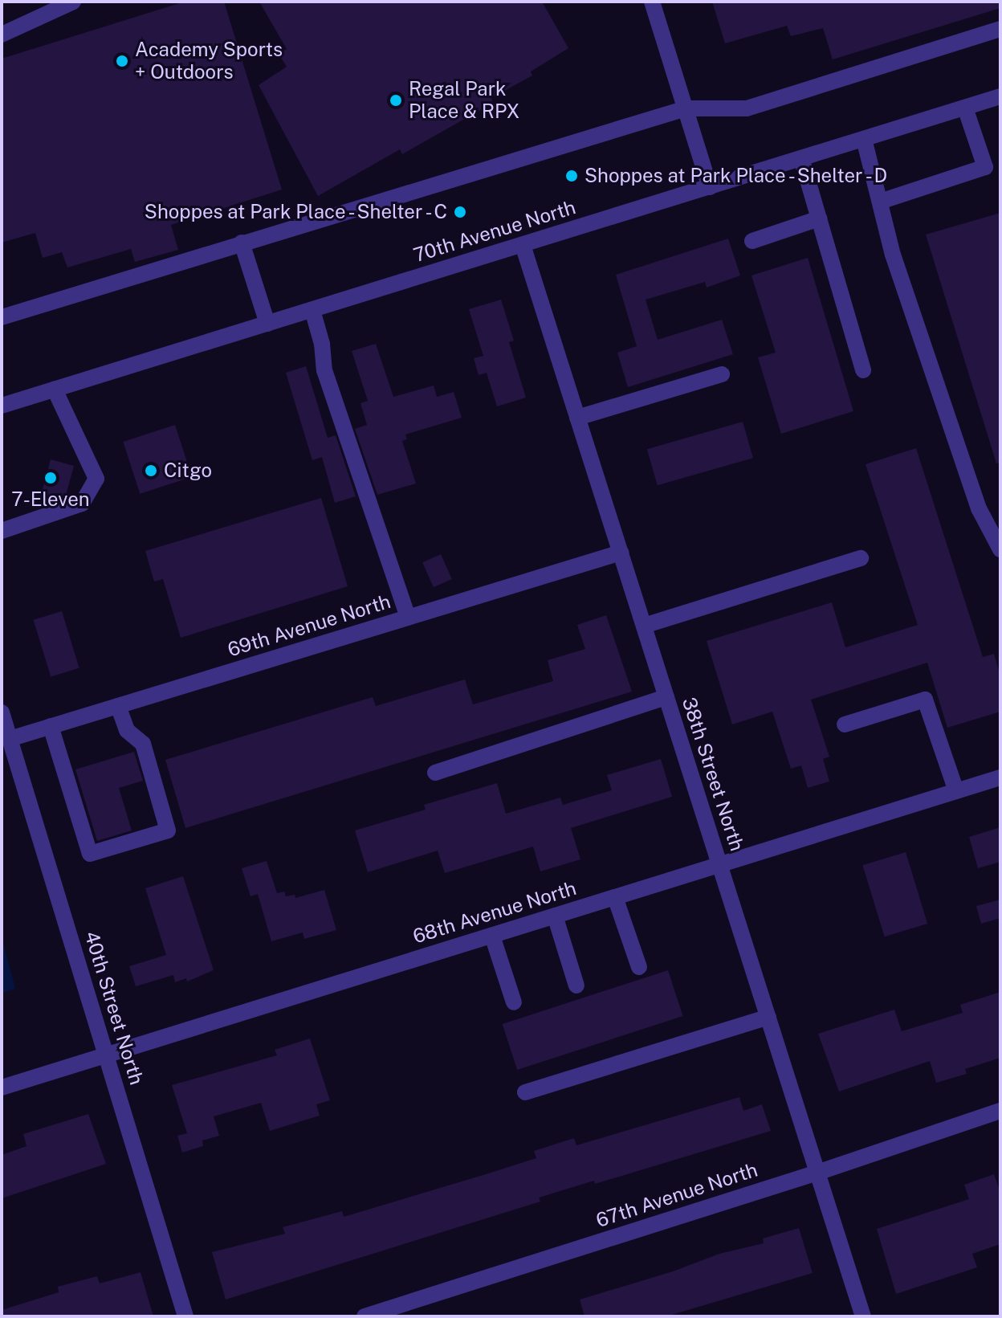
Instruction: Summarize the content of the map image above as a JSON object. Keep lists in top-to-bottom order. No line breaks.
{"streets":{"street":["70th Avenue North","69th Avenue North","38th Street North","68th Avenue North","40th Street North","67th Avenue North"]},"crossings":[["70th Avenue North","38th Street North"],["69th Avenue North","38th Street North"],["69th Avenue North","40th Street North"],["38th Street North","68th Avenue North"],["38th Street North","67th Avenue North"],["68th Avenue North","40th Street North"]],"places":["Academy Sports + Outdoors","Regal Park Place & RPX","Shoppes at Park Place - Shelter - D","Shoppes at Park Place - Shelter - C","Citgo","7-Eleven"]}
